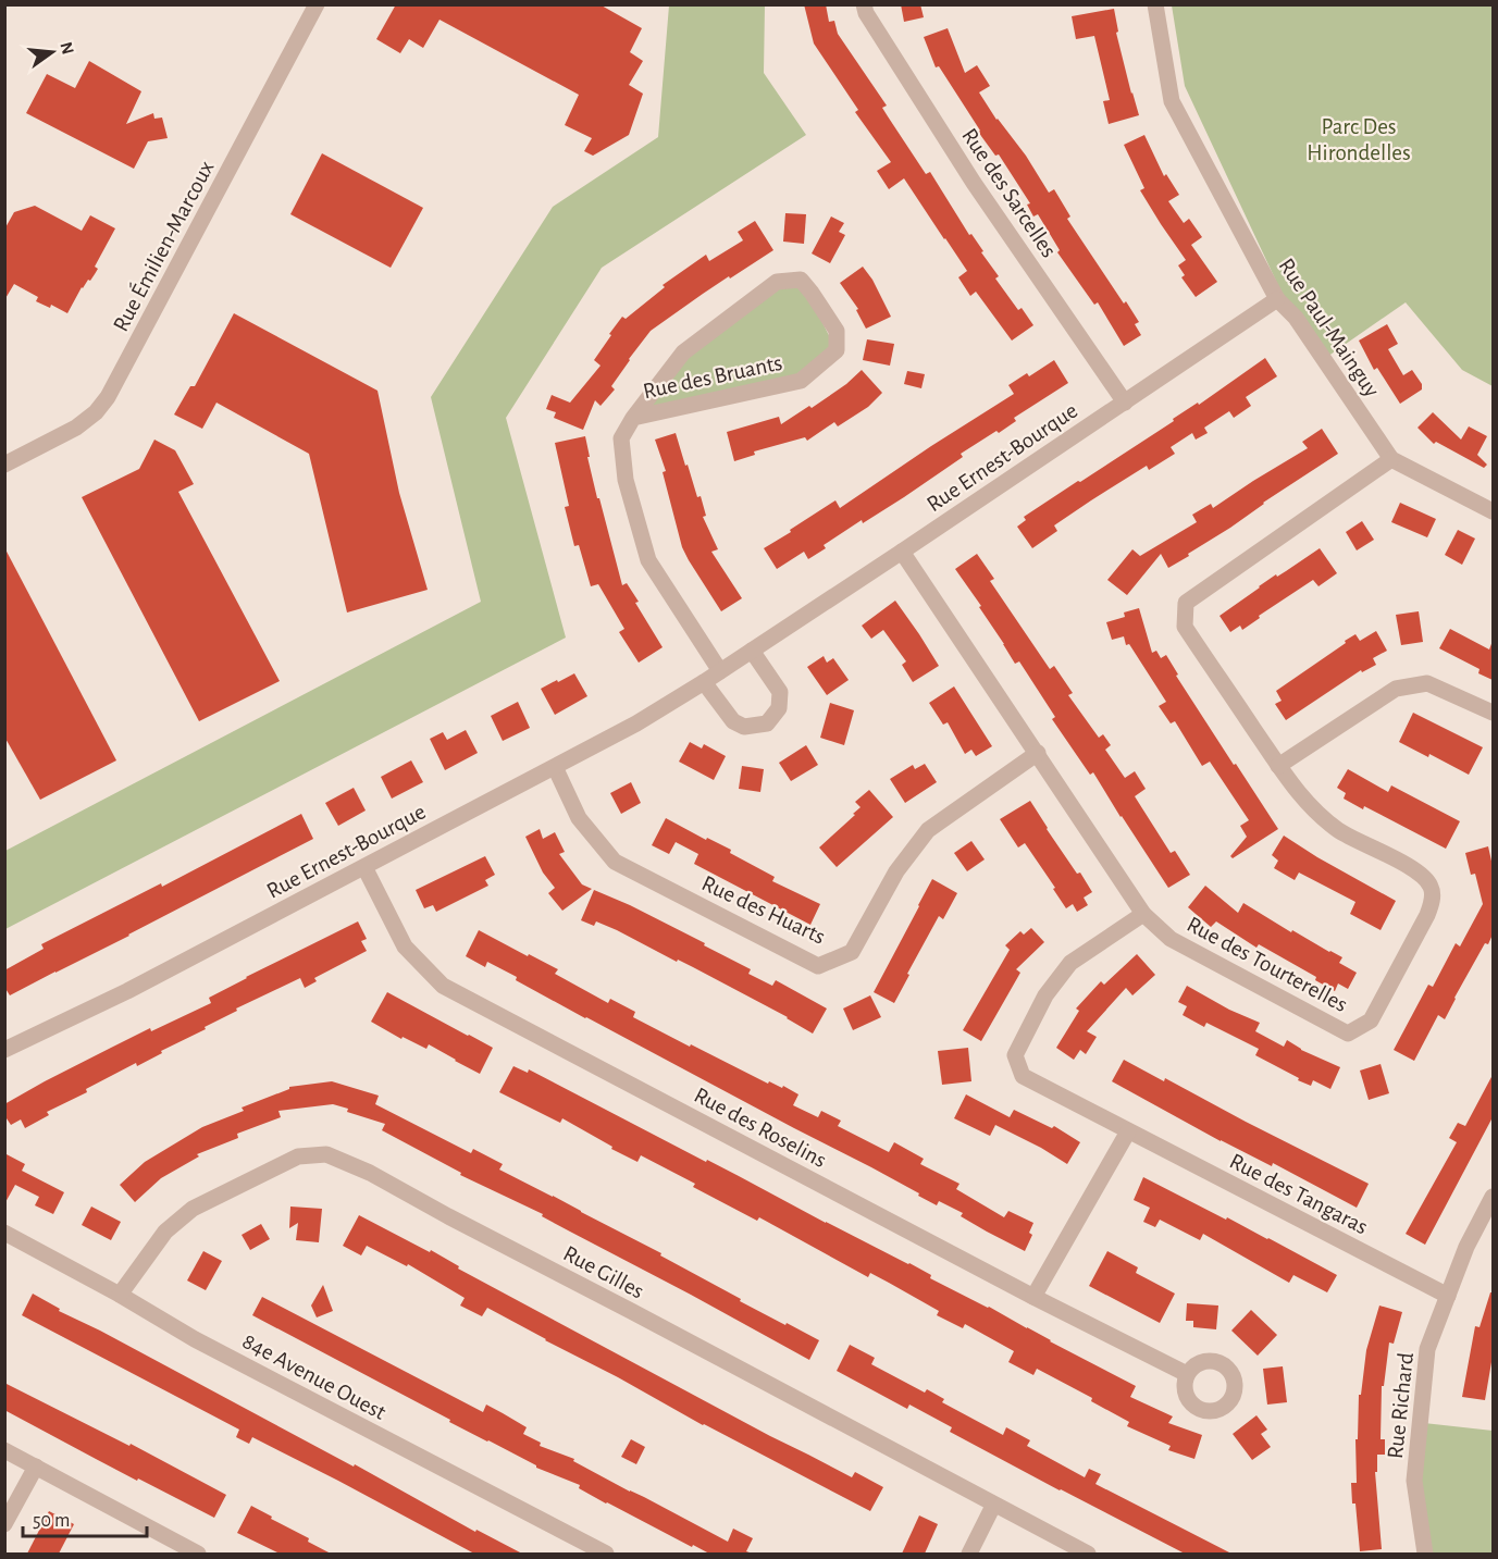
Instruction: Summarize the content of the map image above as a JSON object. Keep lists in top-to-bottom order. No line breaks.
{"streets":{"street":["Rue des Sarcelles","Rue Émilien-Marcoux","Rue Paul-Mainguy","Rue des Bruants","Rue Ernest-Bourque","Rue des Huarts","Rue des Tourterelles","Rue des Roselins","Rue des Tangaras","Rue Gilles","84e Avenue Ouest","Rue Richard"]},"crossings":[["Rue des Sarcelles","Rue Ernest-Bourque"],["Rue Paul-Mainguy","Rue Ernest-Bourque"],["Rue Paul-Mainguy","Rue des Tourterelles"],["Rue des Bruants","Rue Ernest-Bourque"],["Rue Ernest-Bourque","Rue des Huarts"],["Rue Ernest-Bourque","Rue des Tourterelles"],["Rue Ernest-Bourque","Rue des Roselins"],["Rue des Huarts","Rue des Tourterelles"],["Rue des Tourterelles","Rue des Tangaras"],["Rue des Tangaras","Rue Richard"],["Rue Gilles","84e Avenue Ouest"]],"parks":["Parc Des Hirondelles"],"scale_bar":"50 m","north":"right"}
